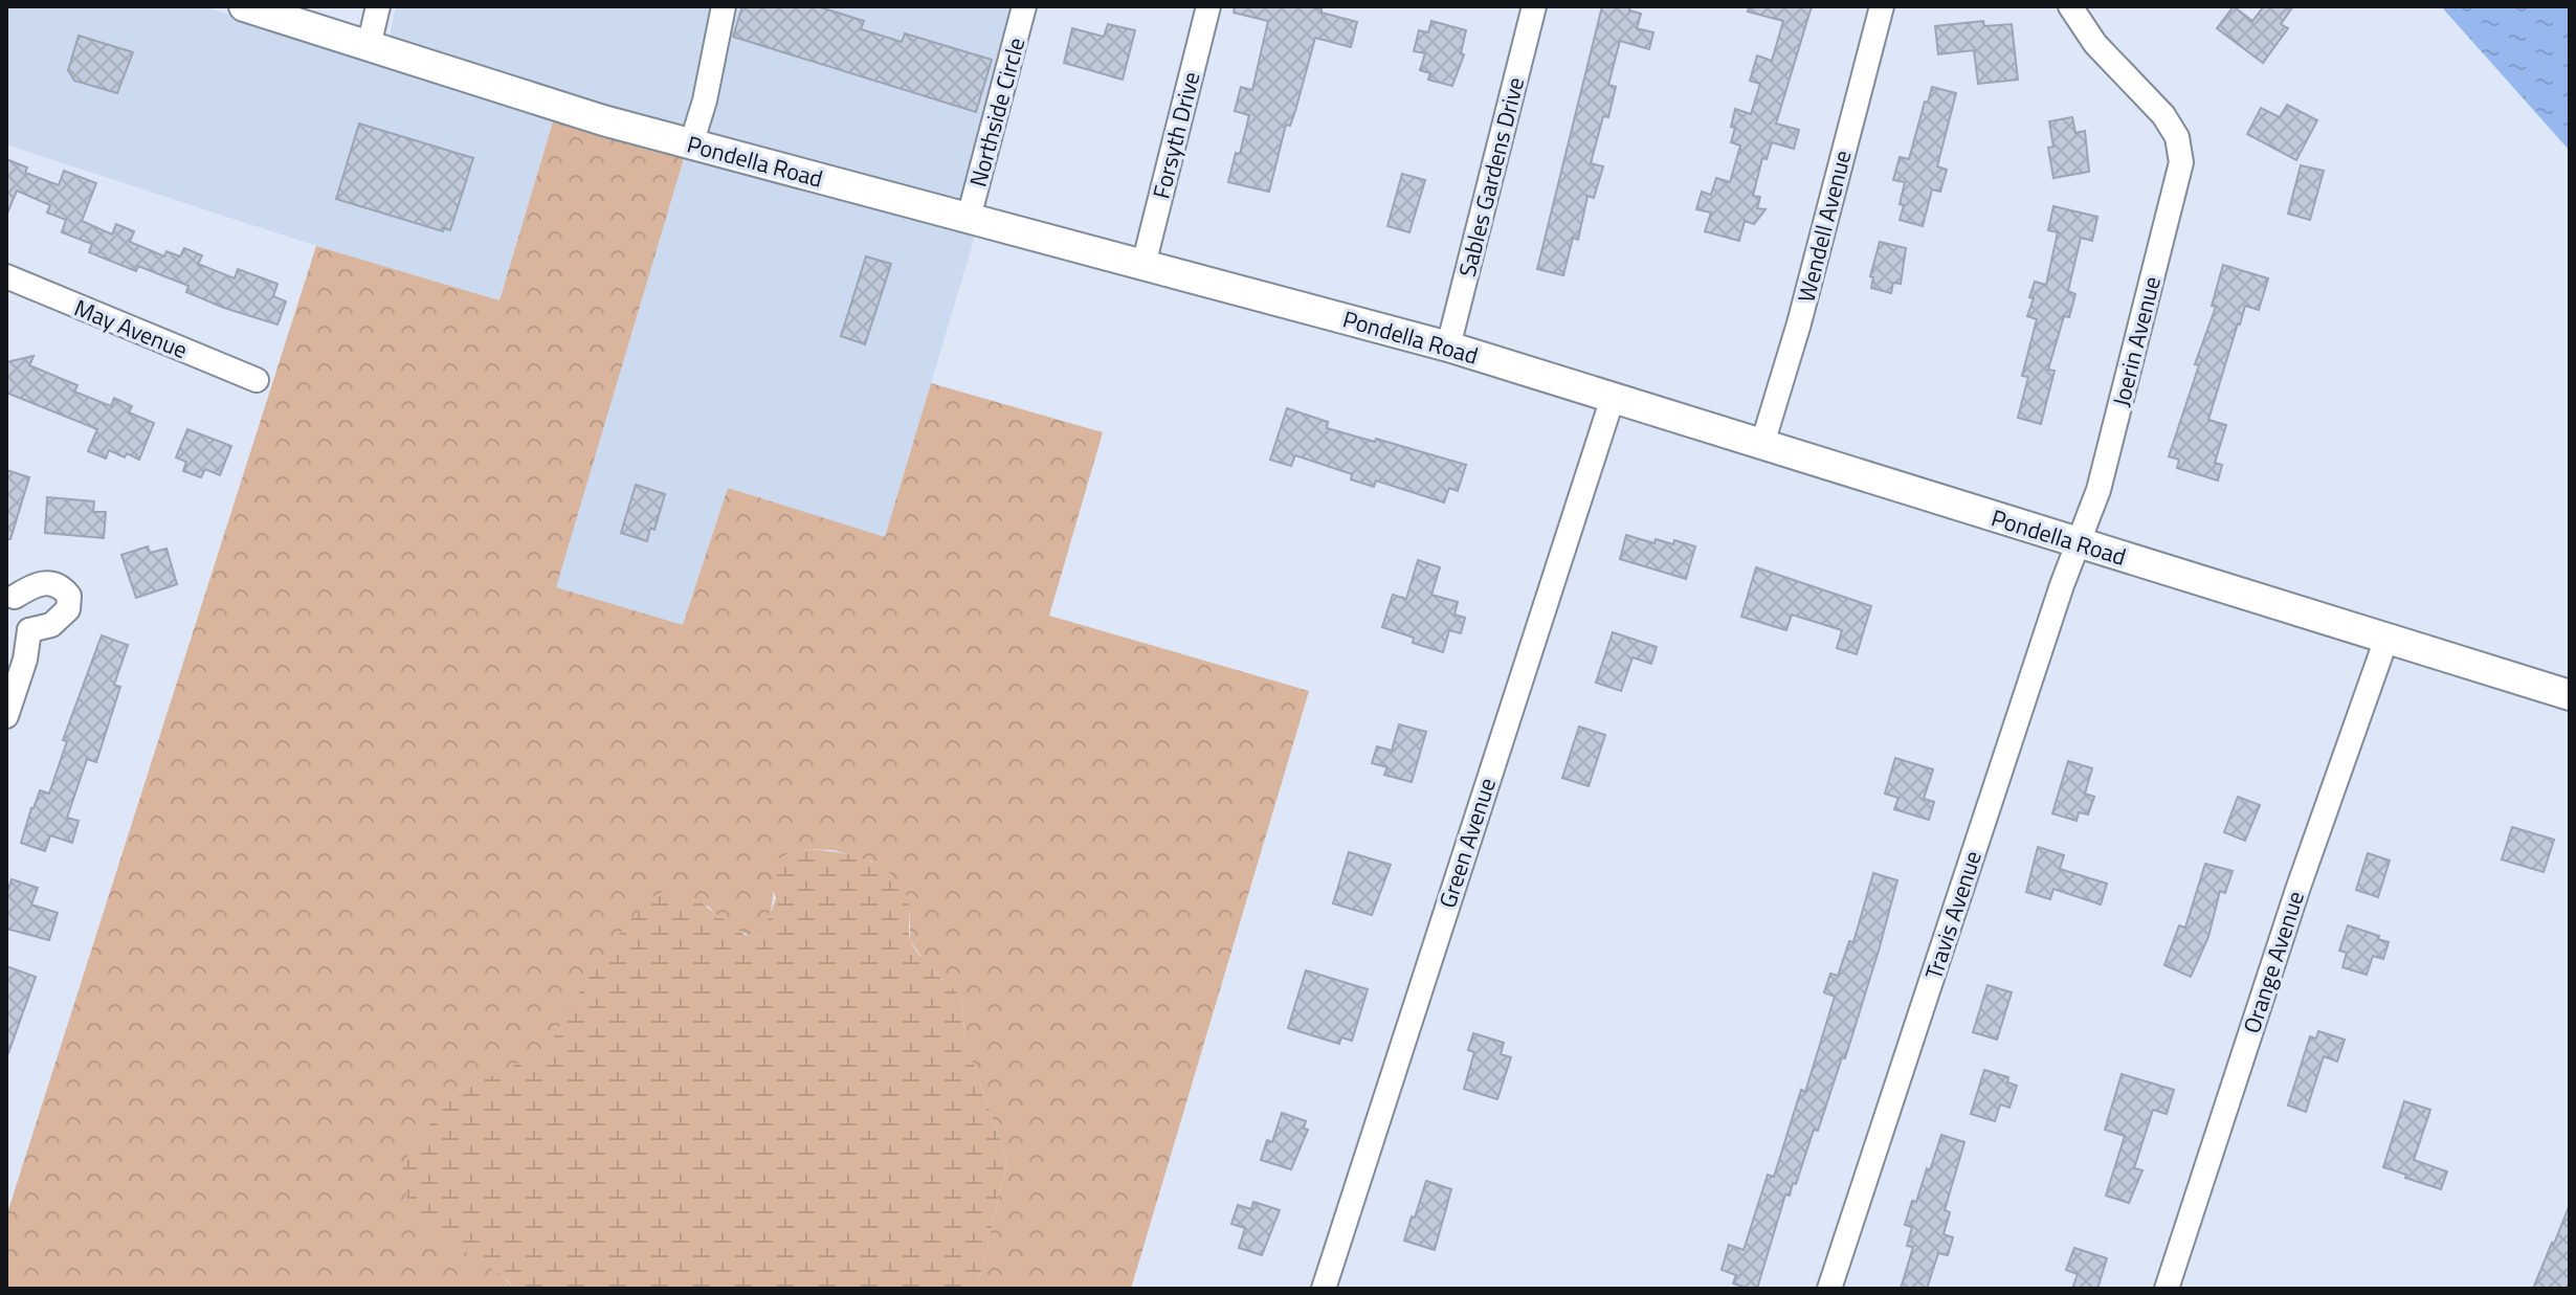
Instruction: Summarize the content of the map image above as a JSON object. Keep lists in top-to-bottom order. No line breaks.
{"streets":{"main road":["Pondella Road"],"street":["Northside Circle","Forsyth Drive","Sables Gardens Drive","Wendell Avenue","May Avenue","Joerin Avenue","Green Avenue","Travis Avenue","Orange Avenue"]},"crossings":[["Northside Circle","Pondella Road"],["Forsyth Drive","Pondella Road"],["Pondella Road","Sables Gardens Drive"],["Pondella Road","Wendell Avenue"],["Pondella Road","Joerin Avenue"],["Pondella Road","Green Avenue"],["Pondella Road","Travis Avenue"],["Pondella Road","Orange Avenue"],["Joerin Avenue","Travis Avenue"]]}
